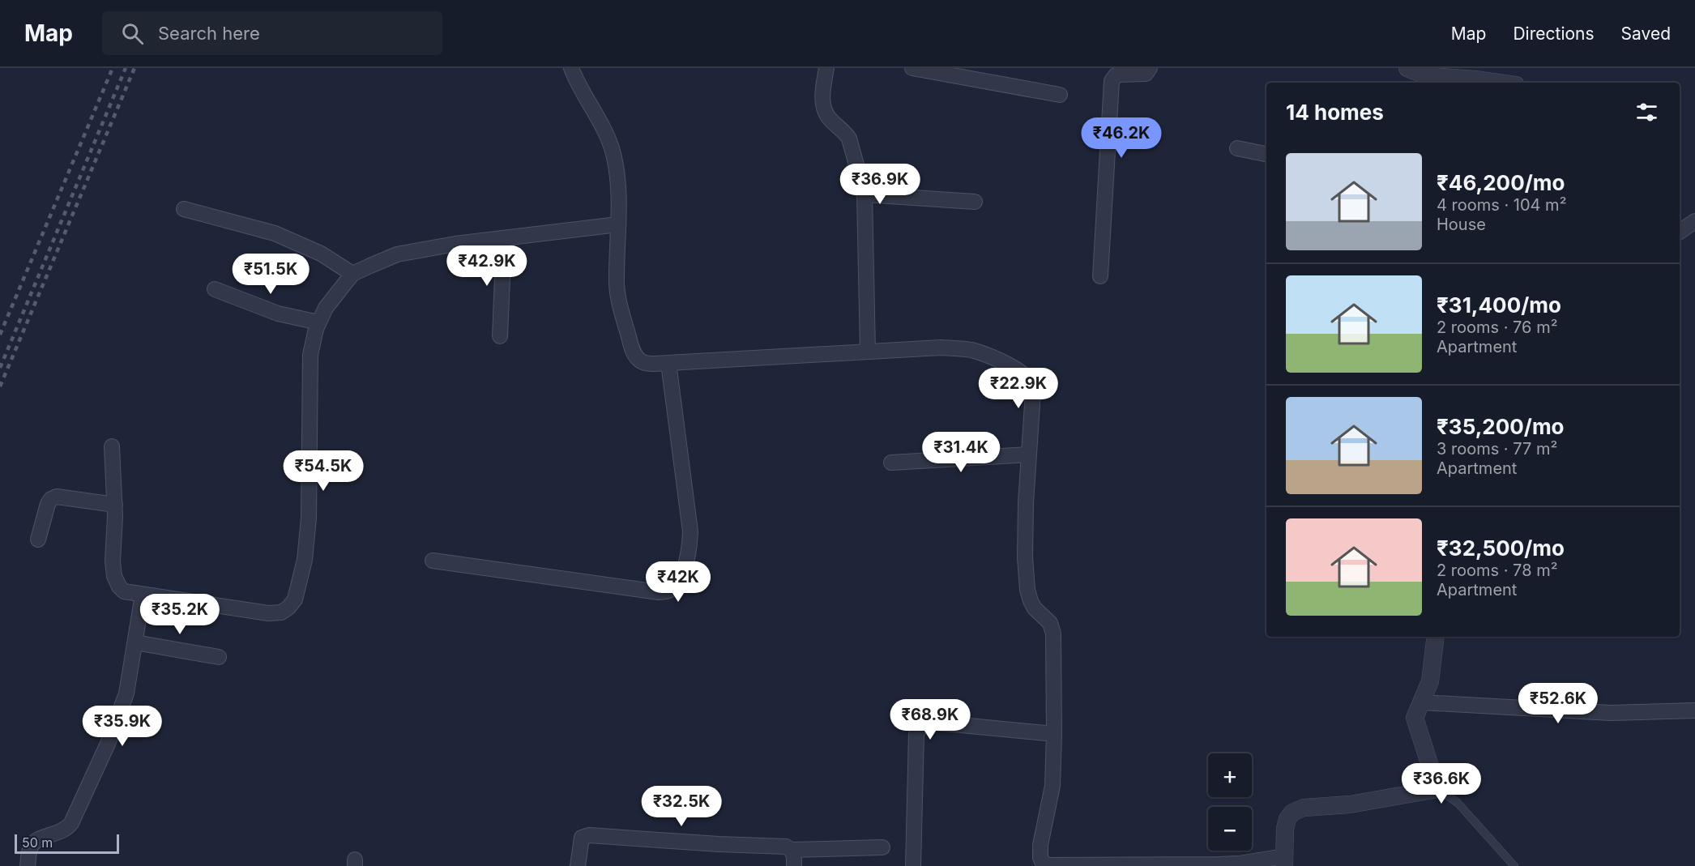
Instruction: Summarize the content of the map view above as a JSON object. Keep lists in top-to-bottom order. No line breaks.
{"scale_bar":"50 m","page":{"header":"Map","search":"Search here","nav":["Map","Directions","Saved"],"heading":"14 homes","price":["₹46.2K","₹36.9K","₹42.9K","₹51.5K","₹22.9K","₹31.4K","₹54.5K","₹42K","₹35.2K","₹52.6K","₹68.9K","₹35.9K","₹36.6K","₹32.5K"],"list":[{"name":"₹46,200/mo","note":"4 rooms · 104 m² · House"},{"name":"₹31,400/mo","note":"2 rooms · 76 m² · Apartment"},{"name":"₹35,200/mo","note":"3 rooms · 77 m² · Apartment"},{"name":"₹32,500/mo","note":"2 rooms · 78 m² · Apartment"}],"map_buttons":["+","−"],"scale":"50 m"}}
